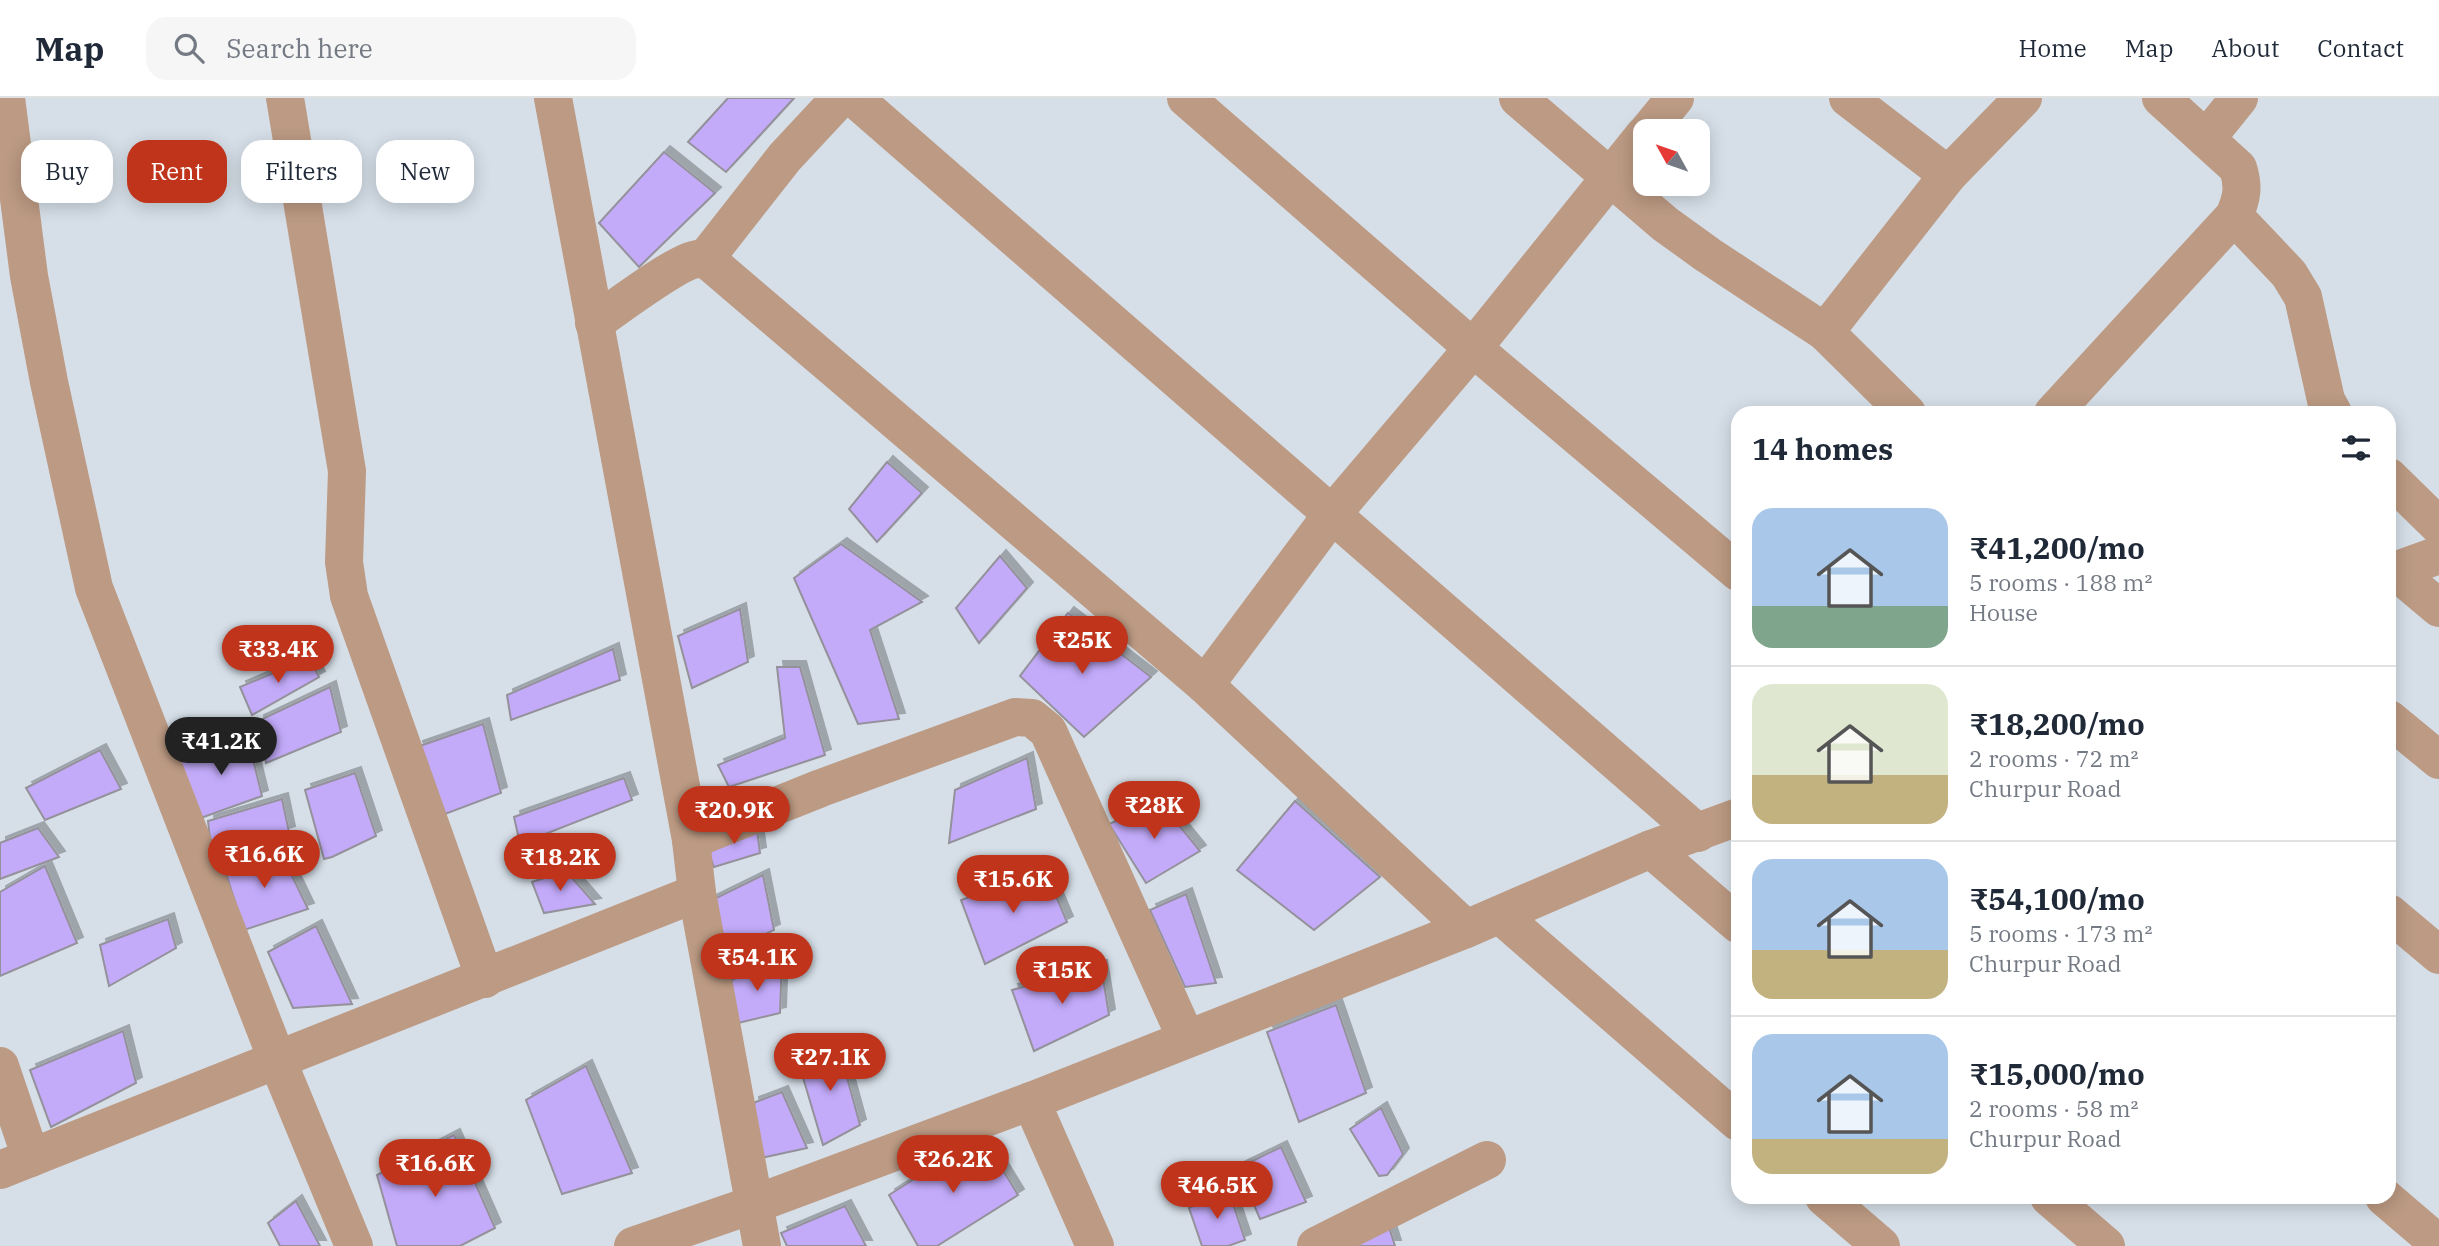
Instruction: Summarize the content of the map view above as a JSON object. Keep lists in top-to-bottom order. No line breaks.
{"north":"top left","page":{"header":"Map","search":"Search here","nav":["Home","Map","About","Contact"],"chip":["Buy","Rent","Filters","New"],"heading":"14 homes","list":[{"name":"₹41,200/mo","note":"5 rooms · 188 m² · House"},{"name":"₹18,200/mo","note":"2 rooms · 72 m² · Churpur Road"},{"name":"₹54,100/mo","note":"5 rooms · 173 m² · Churpur Road"},{"name":"₹15,000/mo","note":"2 rooms · 58 m² · Churpur Road"}],"price":["₹25K","₹33.4K","₹41.2K","₹28K","₹20.9K","₹16.6K","₹18.2K","₹15.6K","₹54.1K","₹15K","₹27.1K","₹26.2K","₹16.6K","₹46.5K"]}}
